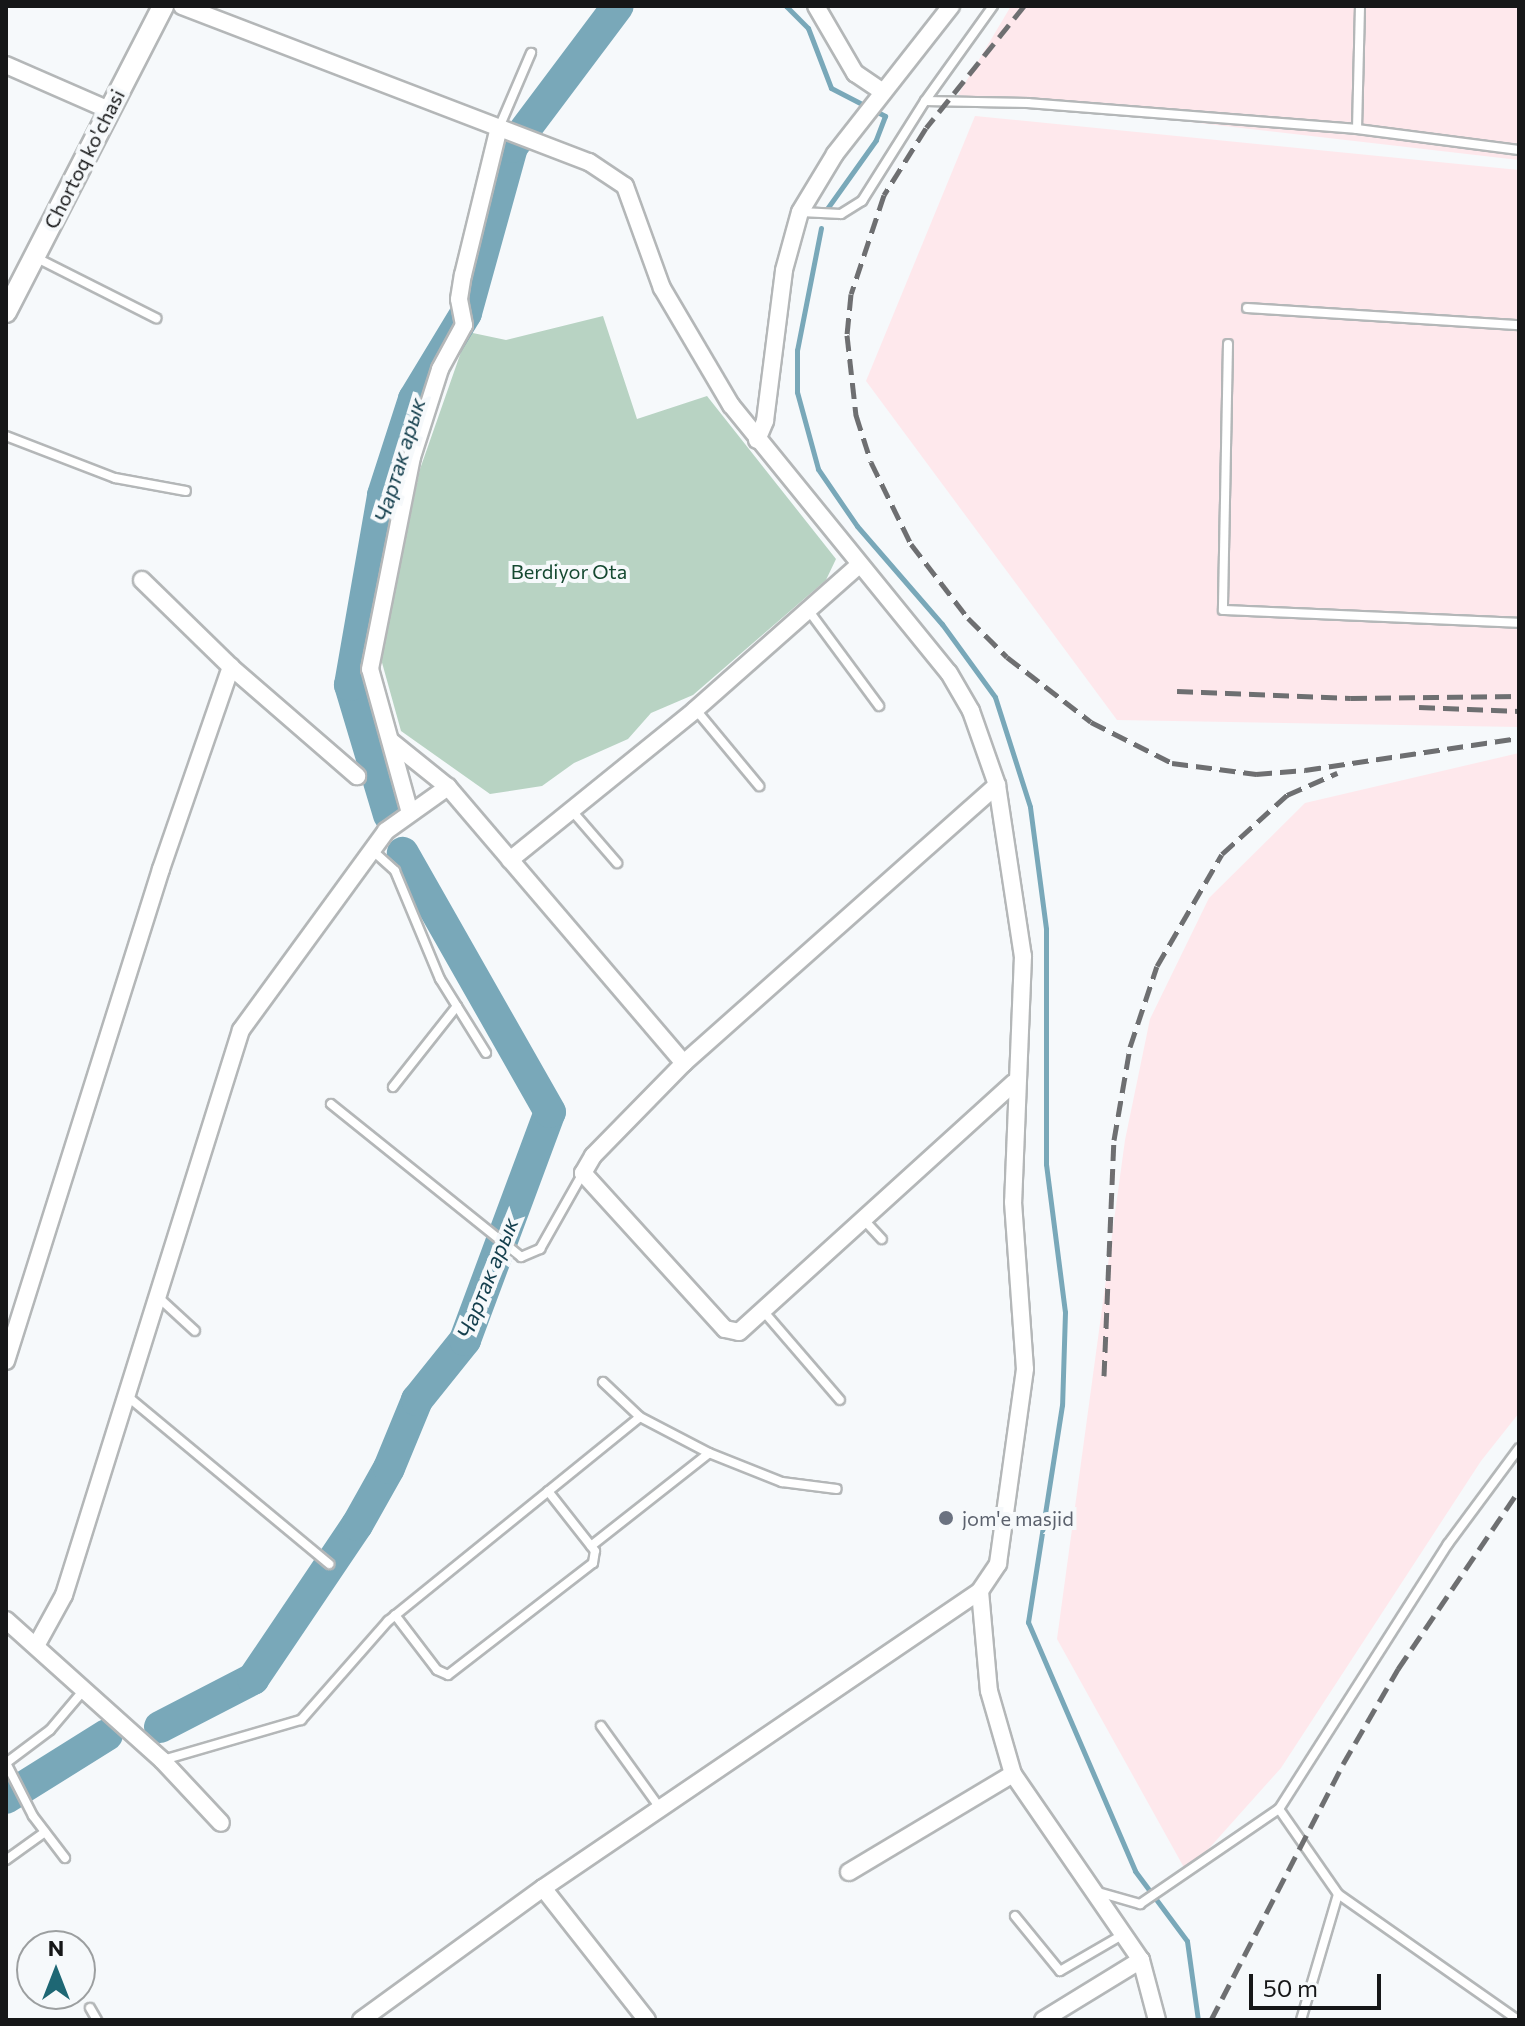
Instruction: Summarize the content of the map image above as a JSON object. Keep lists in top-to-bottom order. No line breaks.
{"streets":{"street":["Chortoq ko'chasi"]},"water":["Чартак арык"],"parks":["Berdiyor Ota"],"places":["jom'e masjid"],"scale_bar":"50 m","north":"top"}
